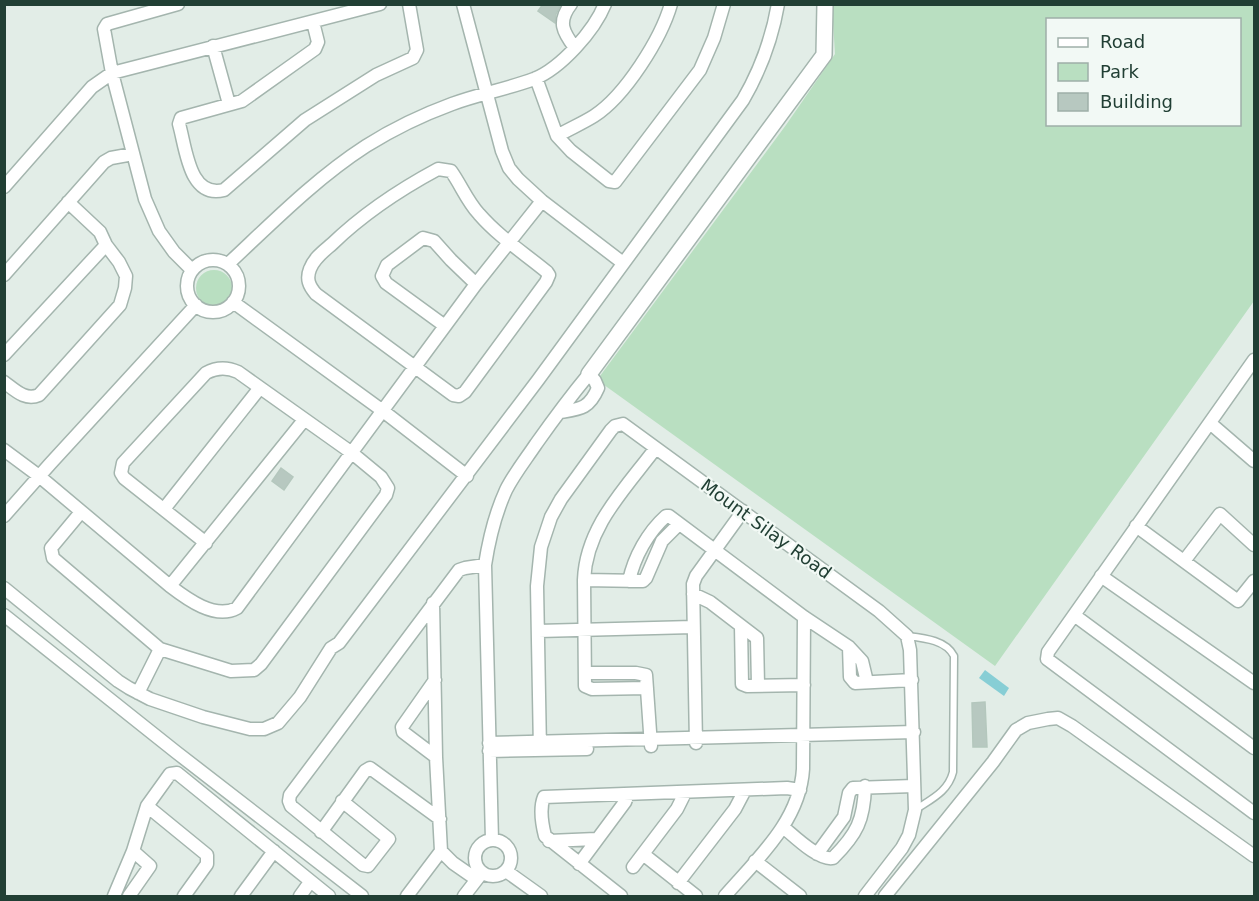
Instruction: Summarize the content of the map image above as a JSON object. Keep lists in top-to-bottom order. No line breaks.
{"streets":{"street":["Mount Silay Road"]},"legend":["Road","Park","Building"]}
